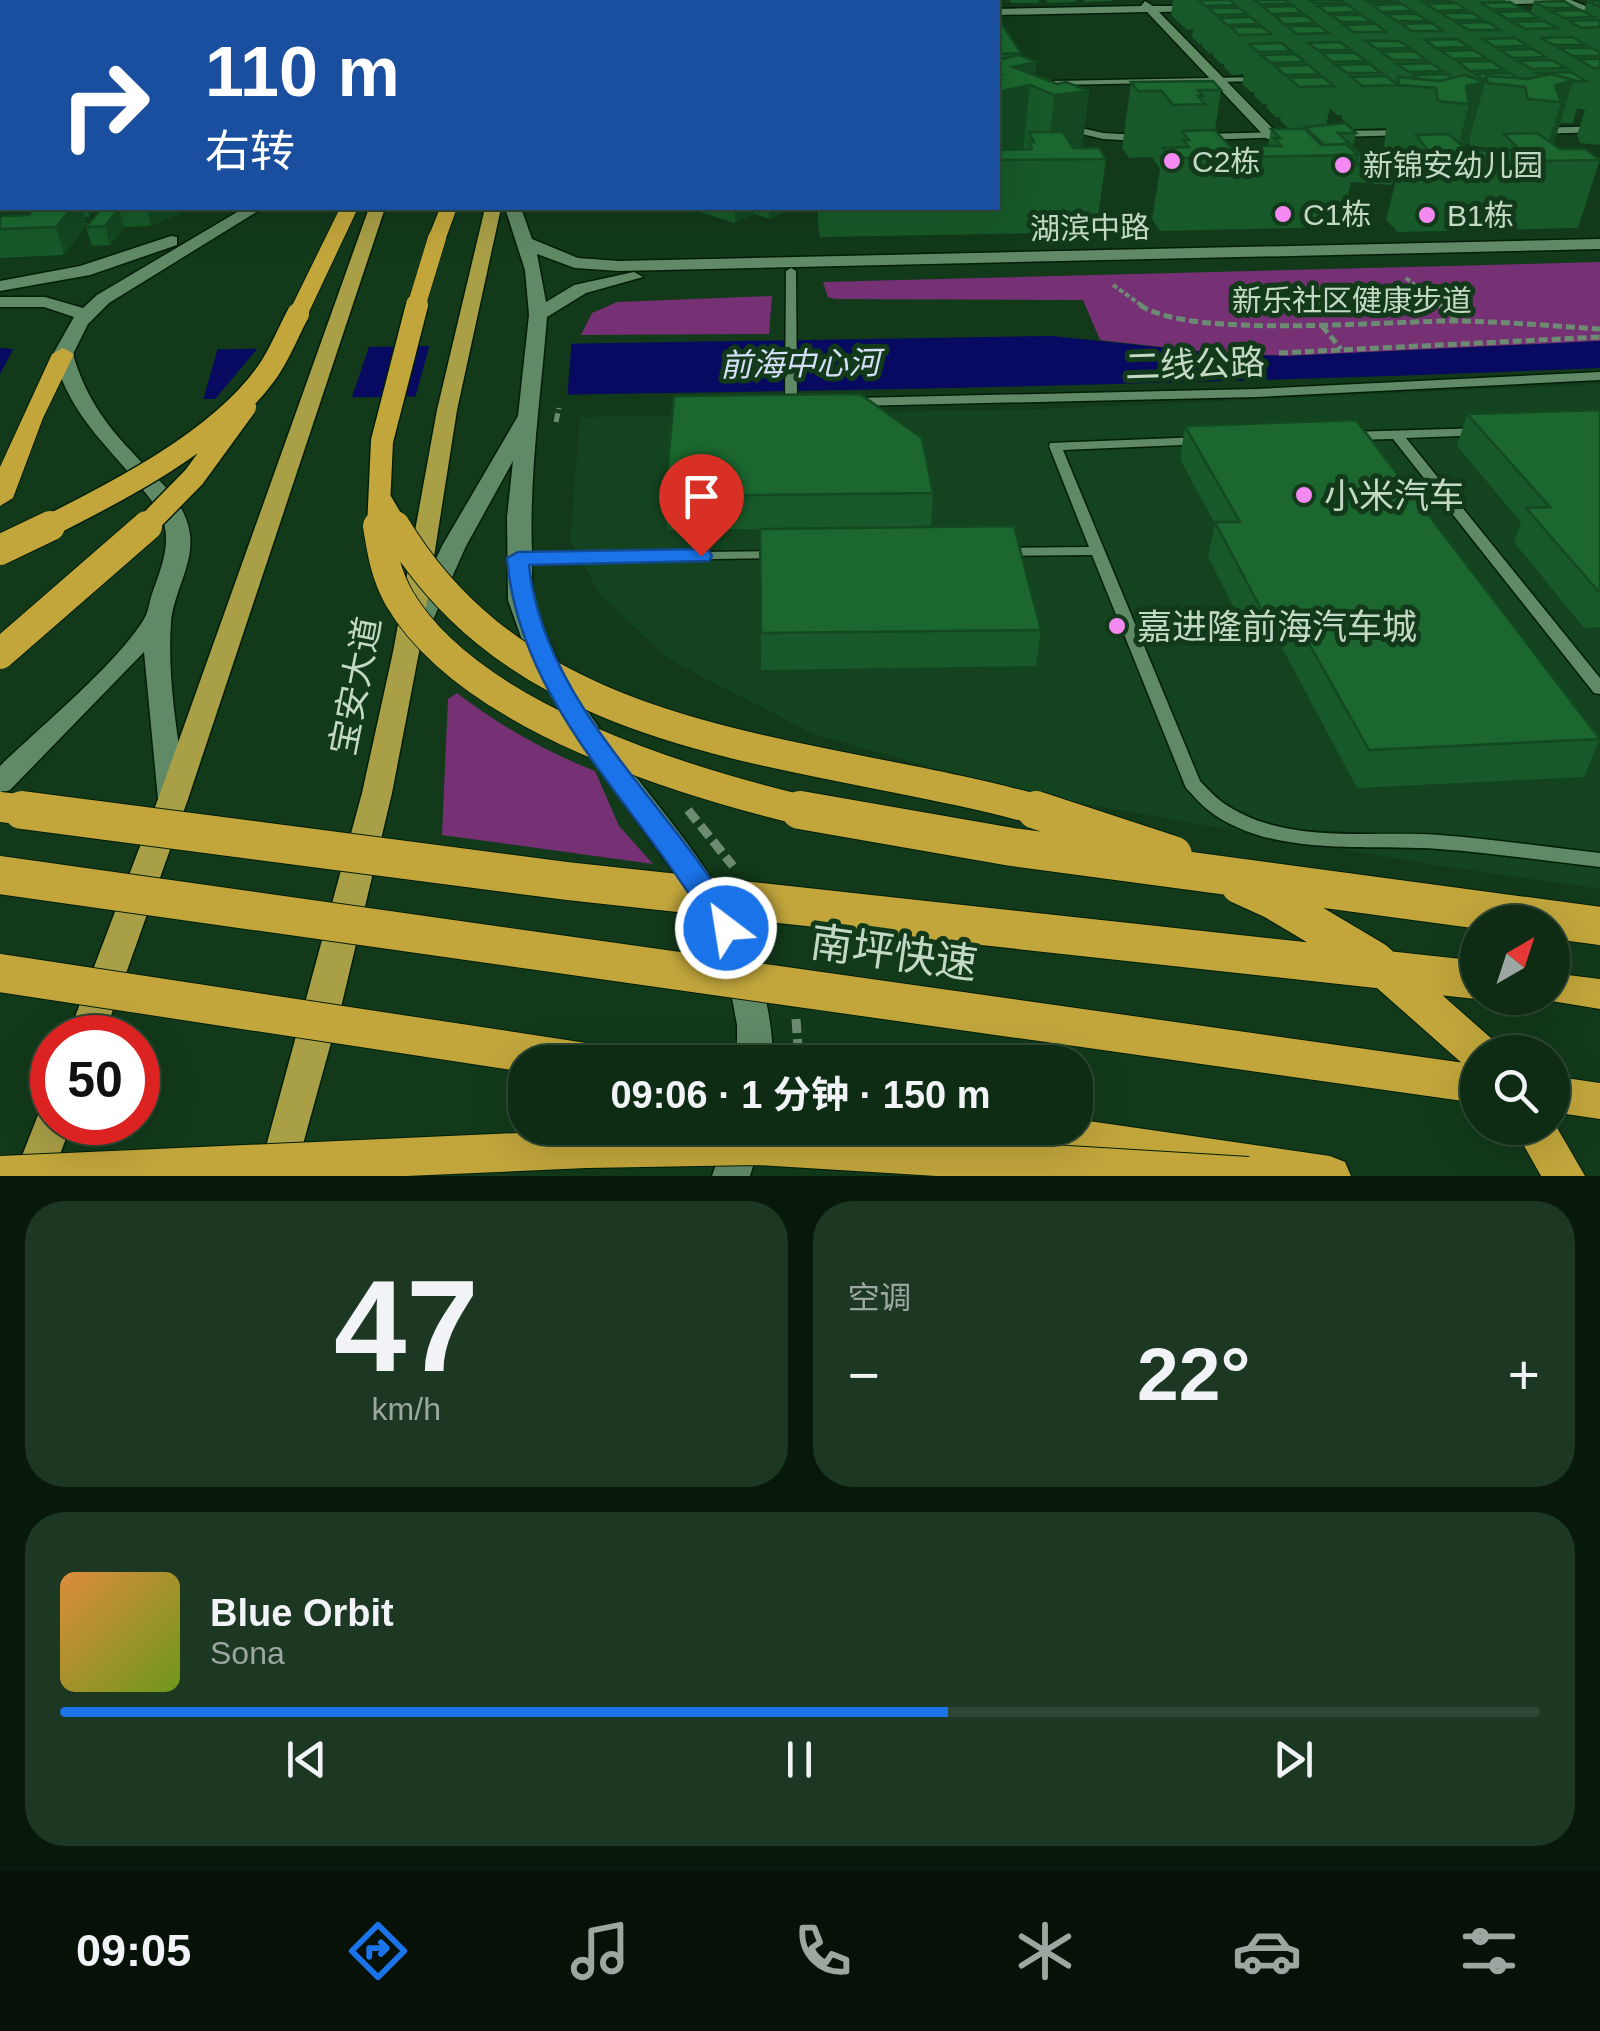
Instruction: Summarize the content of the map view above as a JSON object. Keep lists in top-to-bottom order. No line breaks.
{"streets":{"highway":["南坪快速"],"main road":["湖滨中路","宝安大道"],"lane":["二线公路"],"path":["新乐社区健康步道"]},"water":["前海中心河"],"places":["C2栋","新锦安幼儿园","C1栋","B1栋","小米汽车","嘉进隆前海汽车城"],"north":"top right","page":{"turn":["110 m","右转"],"limit":"50","trip":"09:06 · 1 分钟 · 150 m","tile":[["47","km/h"],"空调"],"heat":["−","22°","+"],"song":["Blue Orbit","Sona"],"tabs":"09:05"}}
